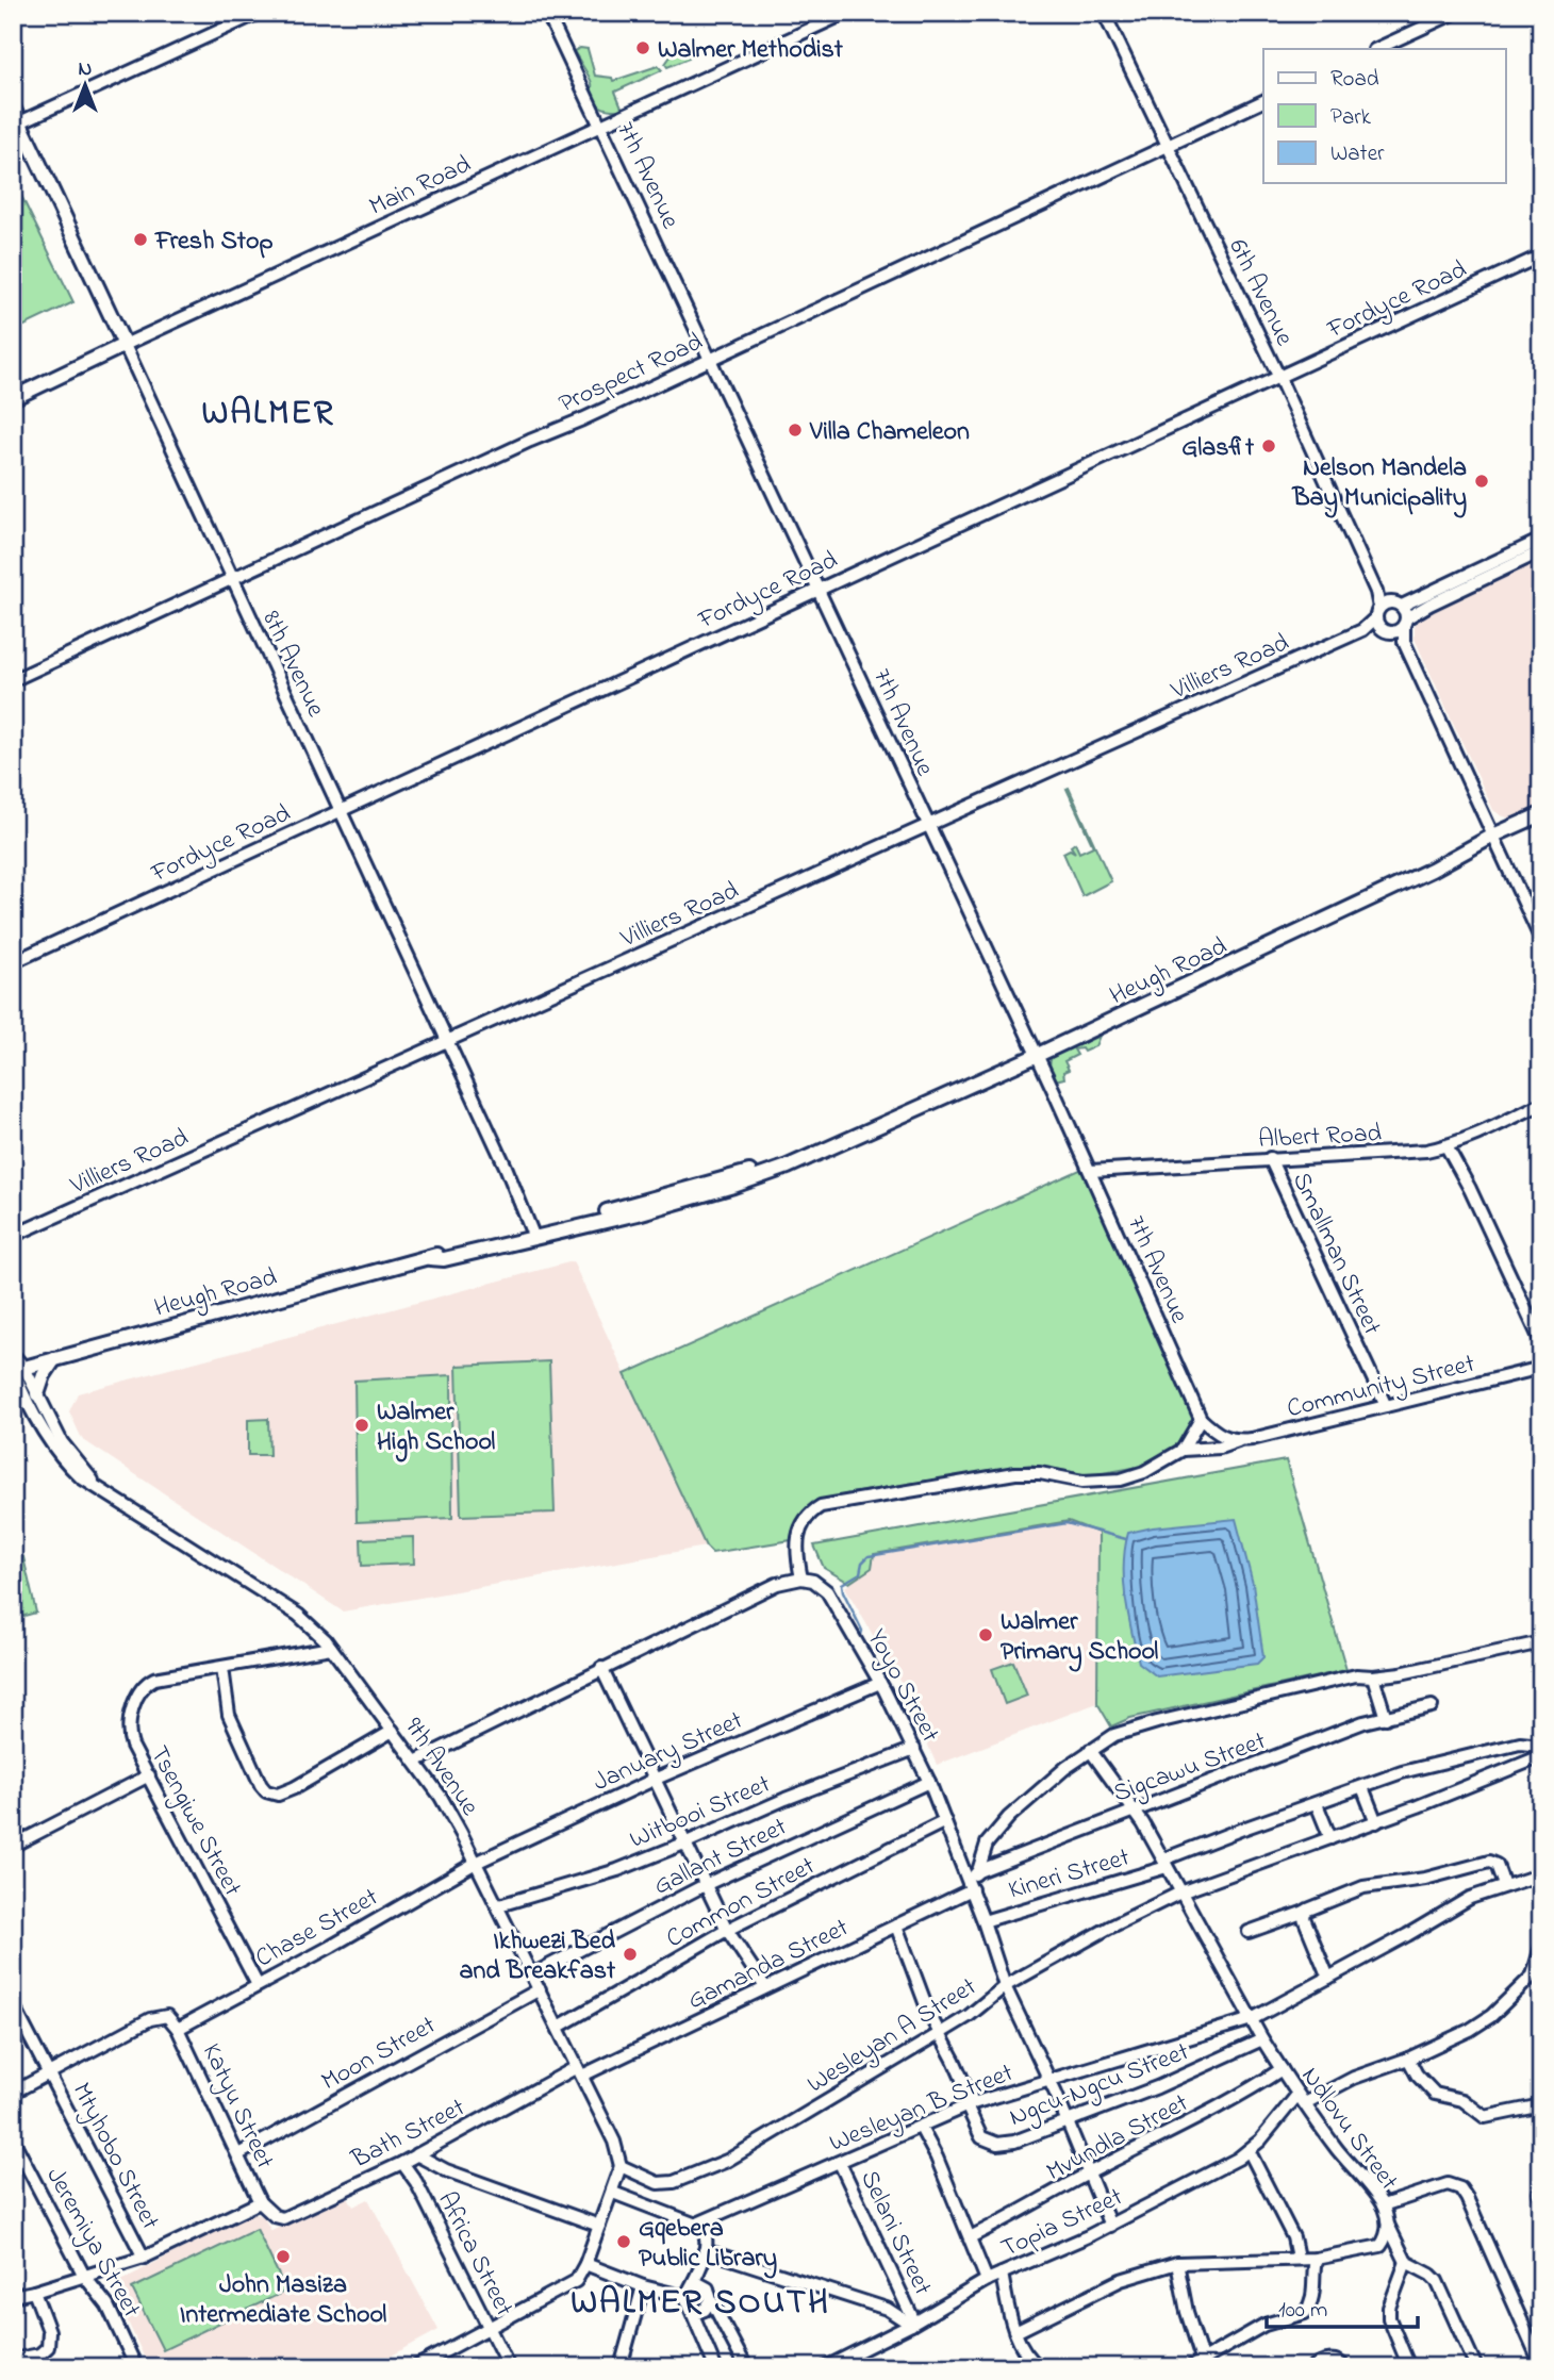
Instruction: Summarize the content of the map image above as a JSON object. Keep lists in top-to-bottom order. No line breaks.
{"streets":{"main road":["Main Road","8th Avenue","Heugh Road"],"street":["7th Avenue","6th Avenue","Fordyce Road","Prospect Road","Villiers Road","Albert Road","Smallman Street","Community Street","Yoyo Street","January Street","9th Avenue","Sigcawu Street","Witbooi Street","Tsengiwe Street","Gallant Street","Kineri Street","Common Street","Chase Street","Gamanda Street","Wesleyan A Street","Moon Street","Ngcu-Ngcu Street","Katyu Street","Wesleyan B Street","Ndlovu Street","Bath Street","Mvundla Street","Mtyhobo Street","Topia Street","Selani Street","Jeremiya Street","Africa Street"]},"crossings":[["7th Avenue","Main Road"],["7th Avenue","Fordyce Road"],["7th Avenue","Prospect Road"],["7th Avenue","Villiers Road"],["7th Avenue","Heugh Road"],["7th Avenue","Albert Road"],["Main Road","8th Avenue"],["6th Avenue","Fordyce Road"],["6th Avenue","Prospect Road"],["6th Avenue","Villiers Road"],["6th Avenue","Heugh Road"],["Fordyce Road","8th Avenue"],["Prospect Road","8th Avenue"],["8th Avenue","Villiers Road"],["8th Avenue","Heugh Road"],["Heugh Road","9th Avenue"],["Albert Road","Smallman Street"],["Smallman Street","Community Street"],["Yoyo Street","January Street"],["Yoyo Street","Witbooi Street"],["Yoyo Street","Gallant Street"],["Yoyo Street","Kineri Street"],["Yoyo Street","Common Street"],["Yoyo Street","Gamanda Street"],["Yoyo Street","Wesleyan A Street"],["Yoyo Street","Ngcu-Ngcu Street"],["Yoyo Street","Wesleyan B Street"],["Yoyo Street","Mvundla Street"],["Yoyo Street","Topia Street"],["January Street","9th Avenue"],["January Street","Chase Street"],["9th Avenue","Witbooi Street"],["9th Avenue","Tsengiwe Street"],["9th Avenue","Gallant Street"],["9th Avenue","Common Street"],["9th Avenue","Chase Street"],["9th Avenue","Gamanda Street"],["9th Avenue","Wesleyan A Street"],["9th Avenue","Moon Street"],["9th Avenue","Bath Street"],["Sigcawu Street","Ndlovu Street"],["Tsengiwe Street","Chase Street"],["Kineri Street","Ndlovu Street"],["Chase Street","Katyu Street"],["Gamanda Street","Ngcu-Ngcu Street"],["Gamanda Street","Bath Street"],["Wesleyan A Street","Ngcu-Ngcu Street"],["Wesleyan A Street","Ndlovu Street"],["Moon Street","Katyu Street"],["Ngcu-Ngcu Street","Wesleyan B Street"],["Ngcu-Ngcu Street","Ndlovu Street"],["Katyu Street","Bath Street"],["Katyu Street","Mtyhobo Street"],["Wesleyan B Street","Ndlovu Street"],["Wesleyan B Street","Selani Street"],["Ndlovu Street","Mvundla Street"],["Ndlovu Street","Topia Street"],["Bath Street","Mtyhobo Street"],["Bath Street","Africa Street"],["Mtyhobo Street","Jeremiya Street"],["Topia Street","Selani Street"]],"districts":["WALMER","WALMER SOUTH"],"places":["Walmer Methodist","Fresh Stop","Villa Chameleon","Glasfit","Nelson Mandela Bay Municipality","Walmer High School","Walmer Primary School","Ikhwezi Bed and Breakfast","Gqebera Public Library","John Masiza Intermediate School"],"legend":["Road","Park","Water"],"scale_bar":"100 m","north":"top"}
